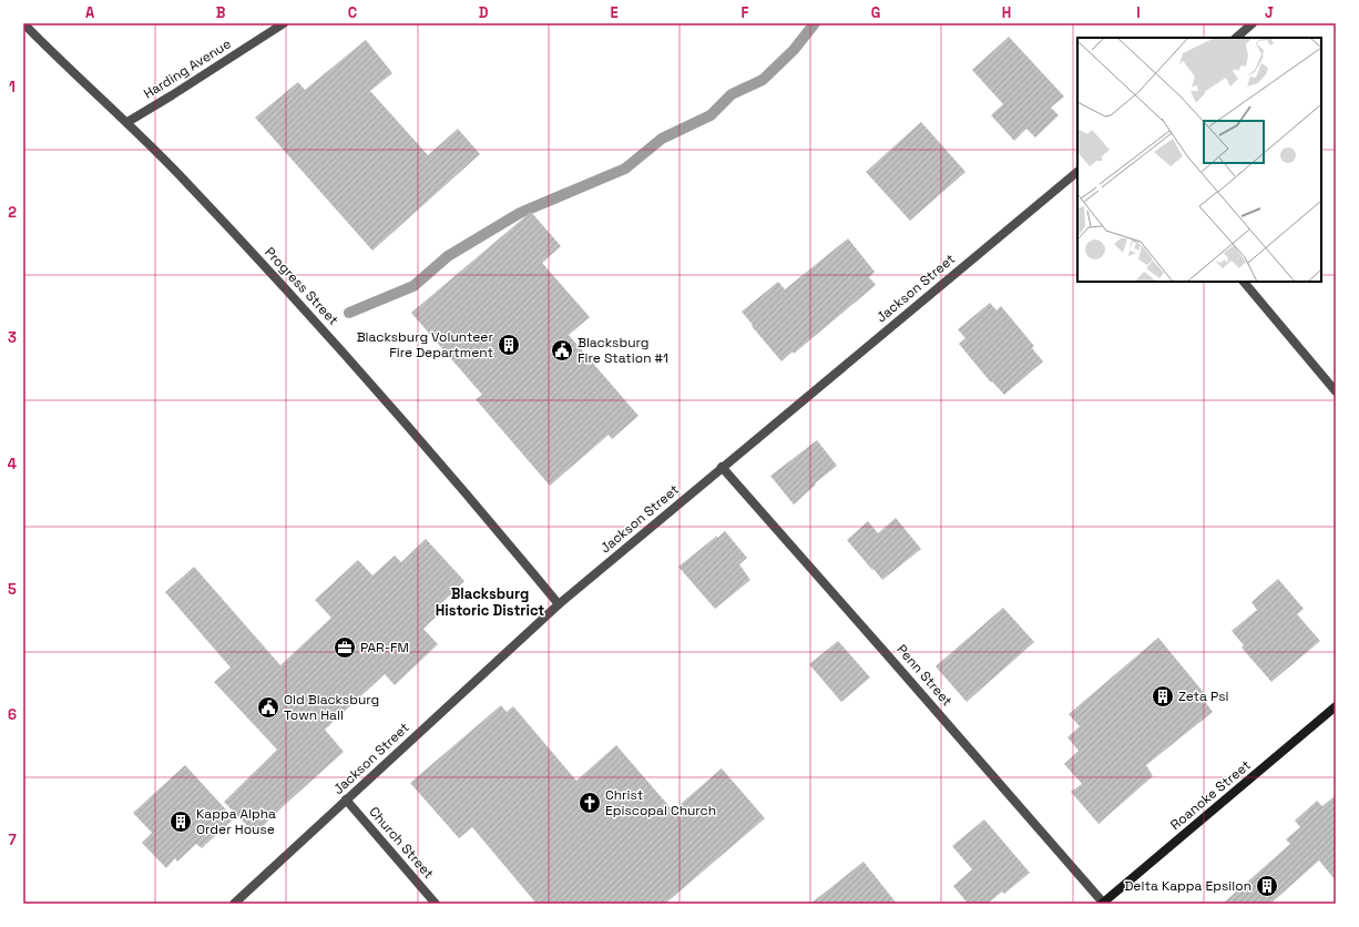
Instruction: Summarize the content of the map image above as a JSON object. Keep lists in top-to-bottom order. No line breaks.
{"streets":{"main road":["Roanoke Street"],"street":["Harding Avenue","Progress Street","Jackson Street","Penn Street","Church Street"]},"crossings":[["Harding Avenue","Progress Street"],["Progress Street","Jackson Street"],["Jackson Street","Penn Street"],["Jackson Street","Church Street"],["Penn Street","Roanoke Street"]],"districts":["Blacksburg Historic District"],"places":{"building":["Blacksburg Volunteer Fire Department","Zeta Psi","Kappa Alpha Order House","Delta Kappa Epsilon"],"public building":["Blacksburg Fire Station #1","Old Blacksburg Town Hall"],"office":["PAR-FM"],"church":["Christ Episcopal Church"]},"grid":{"columns":["A","B","C","D","E","F","G","H","I","J"],"rows":["1","2","3","4","5","6","7"]}}
